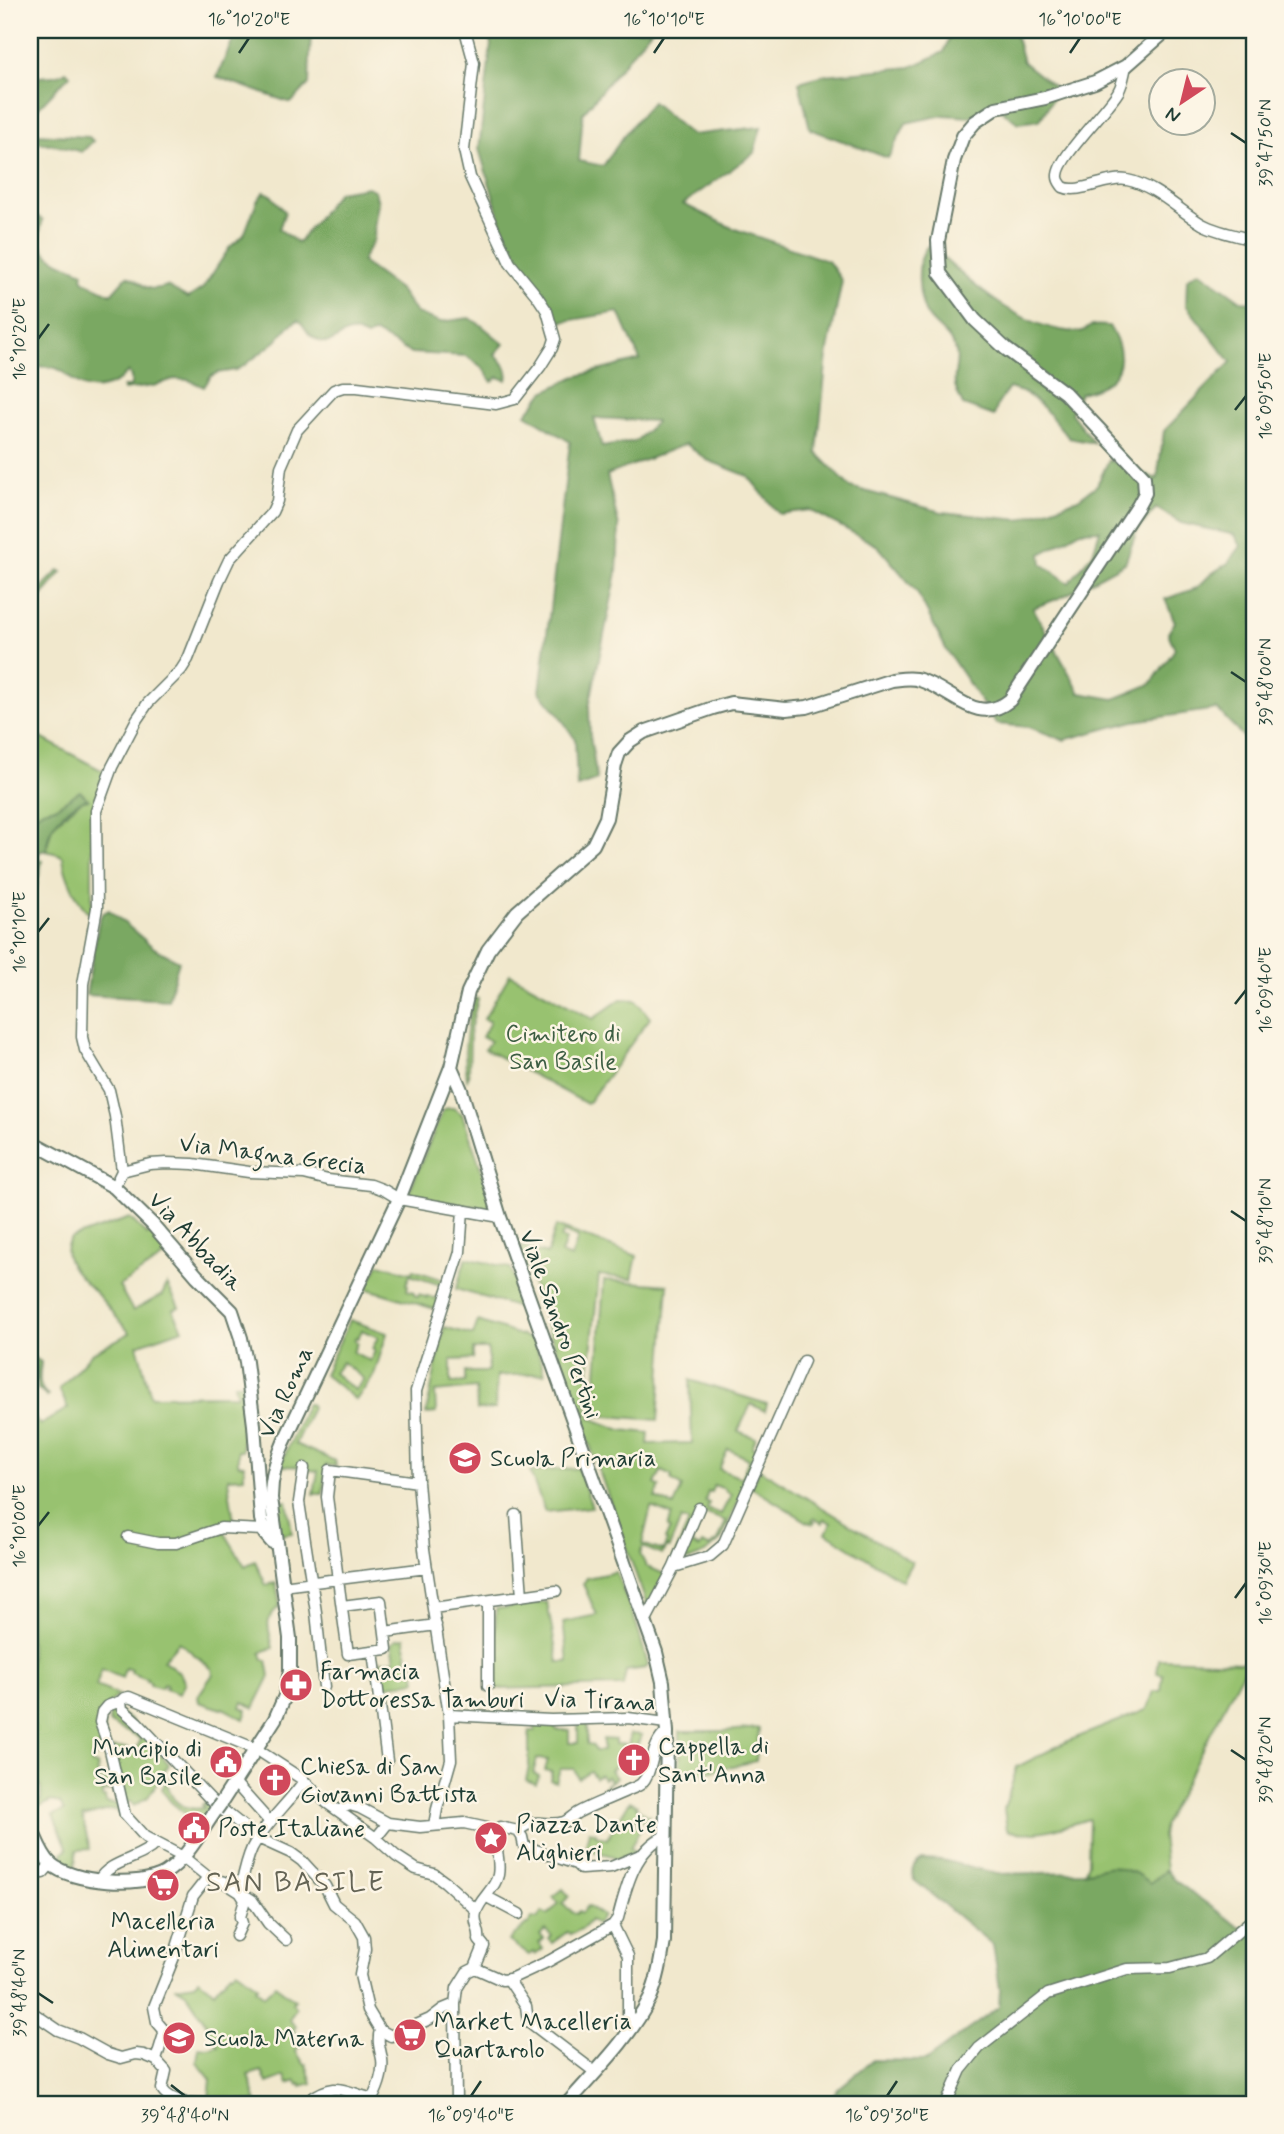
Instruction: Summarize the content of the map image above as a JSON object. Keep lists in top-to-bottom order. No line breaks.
{"streets":{"street":["Via Magna Grecia","Via Abbadia","Viale Sandro Pertini","Via Roma","Via Tirana"]},"crossings":[["Via Magna Grecia","Viale Sandro Pertini"],["Via Magna Grecia","Via Roma"],["Viale Sandro Pertini","Via Roma"],["Viale Sandro Pertini","Via Tirana"]],"districts":["SAN BASILE"],"parks":["Cimitero di San Basile"],"places":{"school or university":["Scuola Primaria","Scuola Materna"],"pharmacy":["Farmacia Dottoressa Tamburi"],"church":["Cappella di Sant'Anna","Chiesa di San Giovanni Battista"],"public building":["Muncipio di San Basile","Poste Italiane"],"place":["Piazza Dante Alighieri"],"supermarket":["Macelleria Alimentari","Market Macelleria Quartarolo"]},"north":"bottom left","coordinates":["16°10'20\"E","16°10'10\"E","16°10'00\"E","39°47'50\"N","16°09'50\"E","39°48'00\"N","16°09'40\"E","39°48'10\"N","16°09'30\"E","39°48'20\"N","39°48'40\"N"]}
